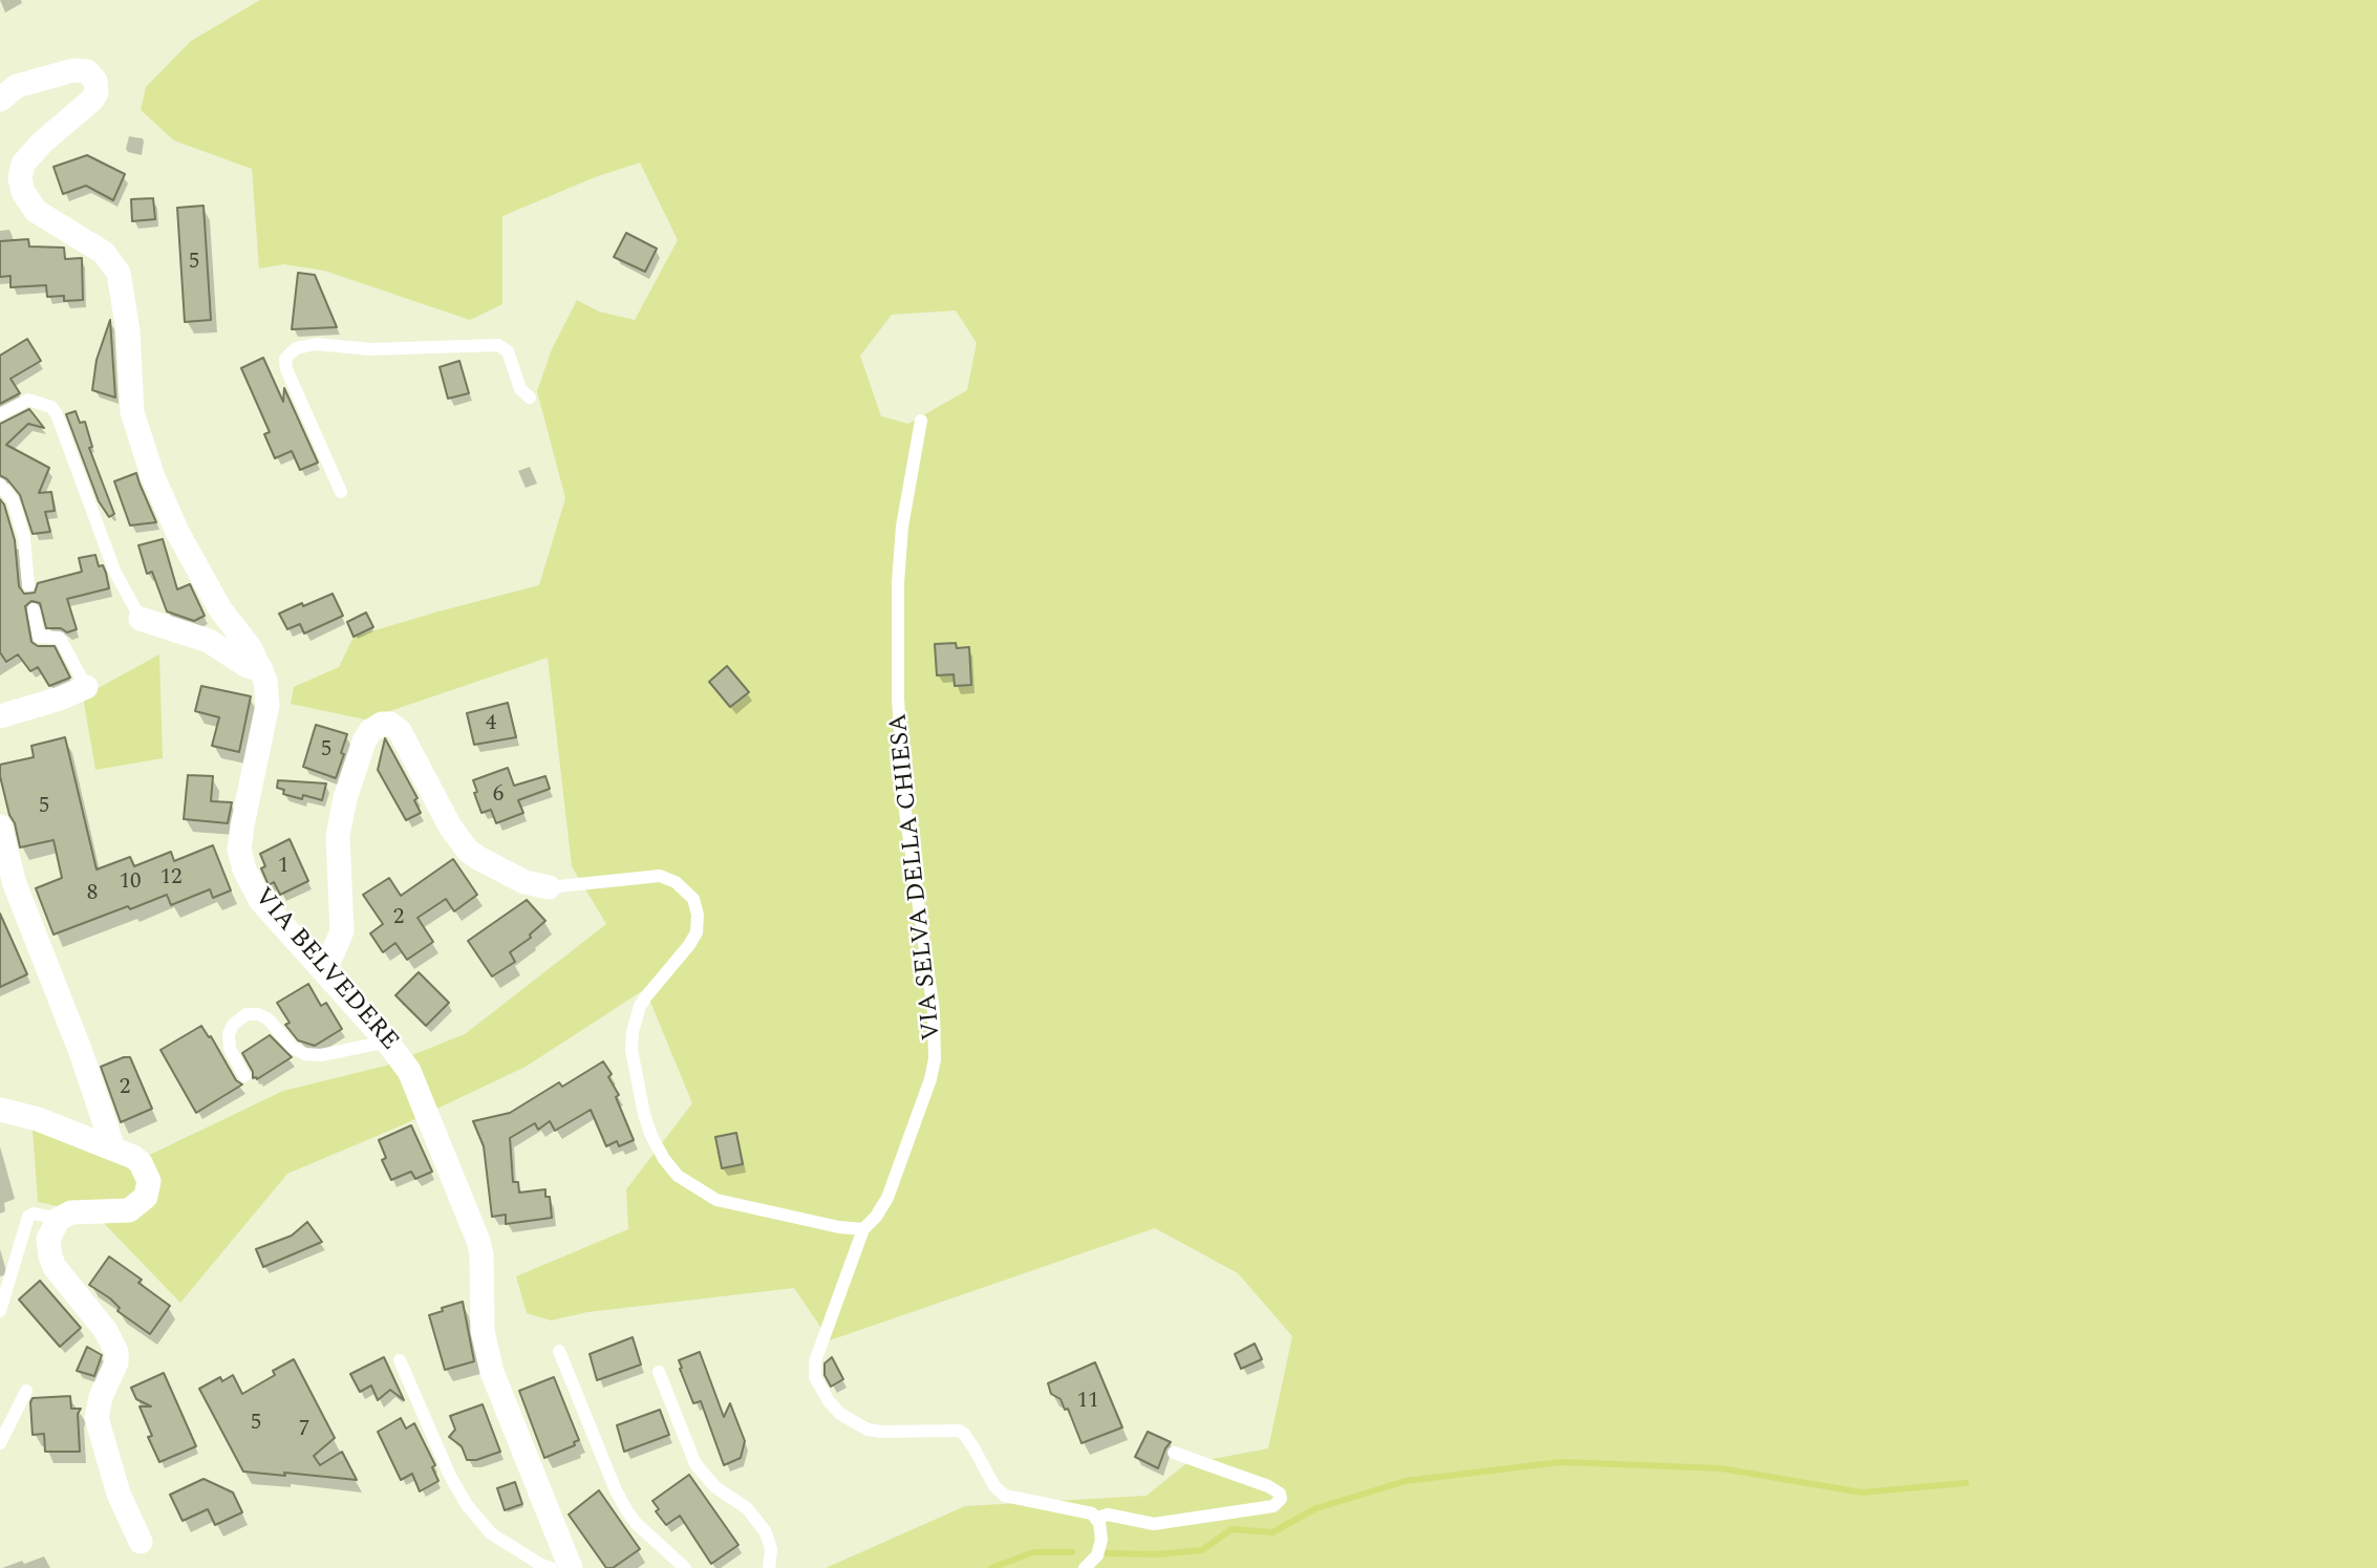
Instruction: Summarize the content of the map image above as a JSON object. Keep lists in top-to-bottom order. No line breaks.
{"streets":{"street":["VIA BELVEDERE"],"lane":["VIA SELVA DELLA CHIESA"]},"house_numbers":["5","4","5","6","5","1","12","10","8","2","2","11","5","7"]}
